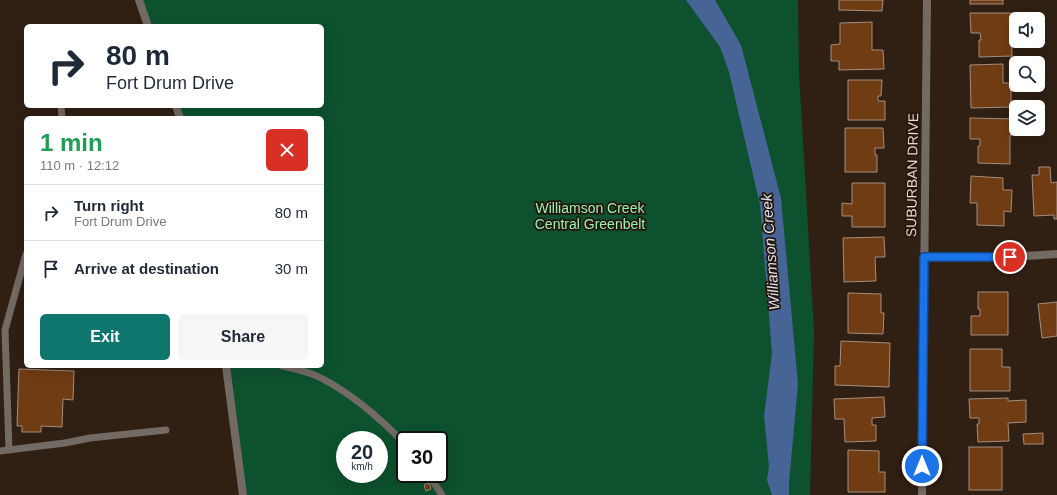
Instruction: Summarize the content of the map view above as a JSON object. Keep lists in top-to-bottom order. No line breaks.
{"streets":{"street":["SUBURBAN DRIVE"]},"water":["Williamson Creek"],"parks":["Williamson Creek Central Greenbelt"],"page":{"turn":["80 m","Fort Drum Drive"],"heading":["1 min","110 m · 12:12"],"list":[{"name":"Turn right","note":"Fort Drum Drive","value":"80 m"},{"name":"Arrive at destination","value":"30 m"}],"buttons":["Exit","Share"],"speed":"20 km/h","limit":"30"}}
